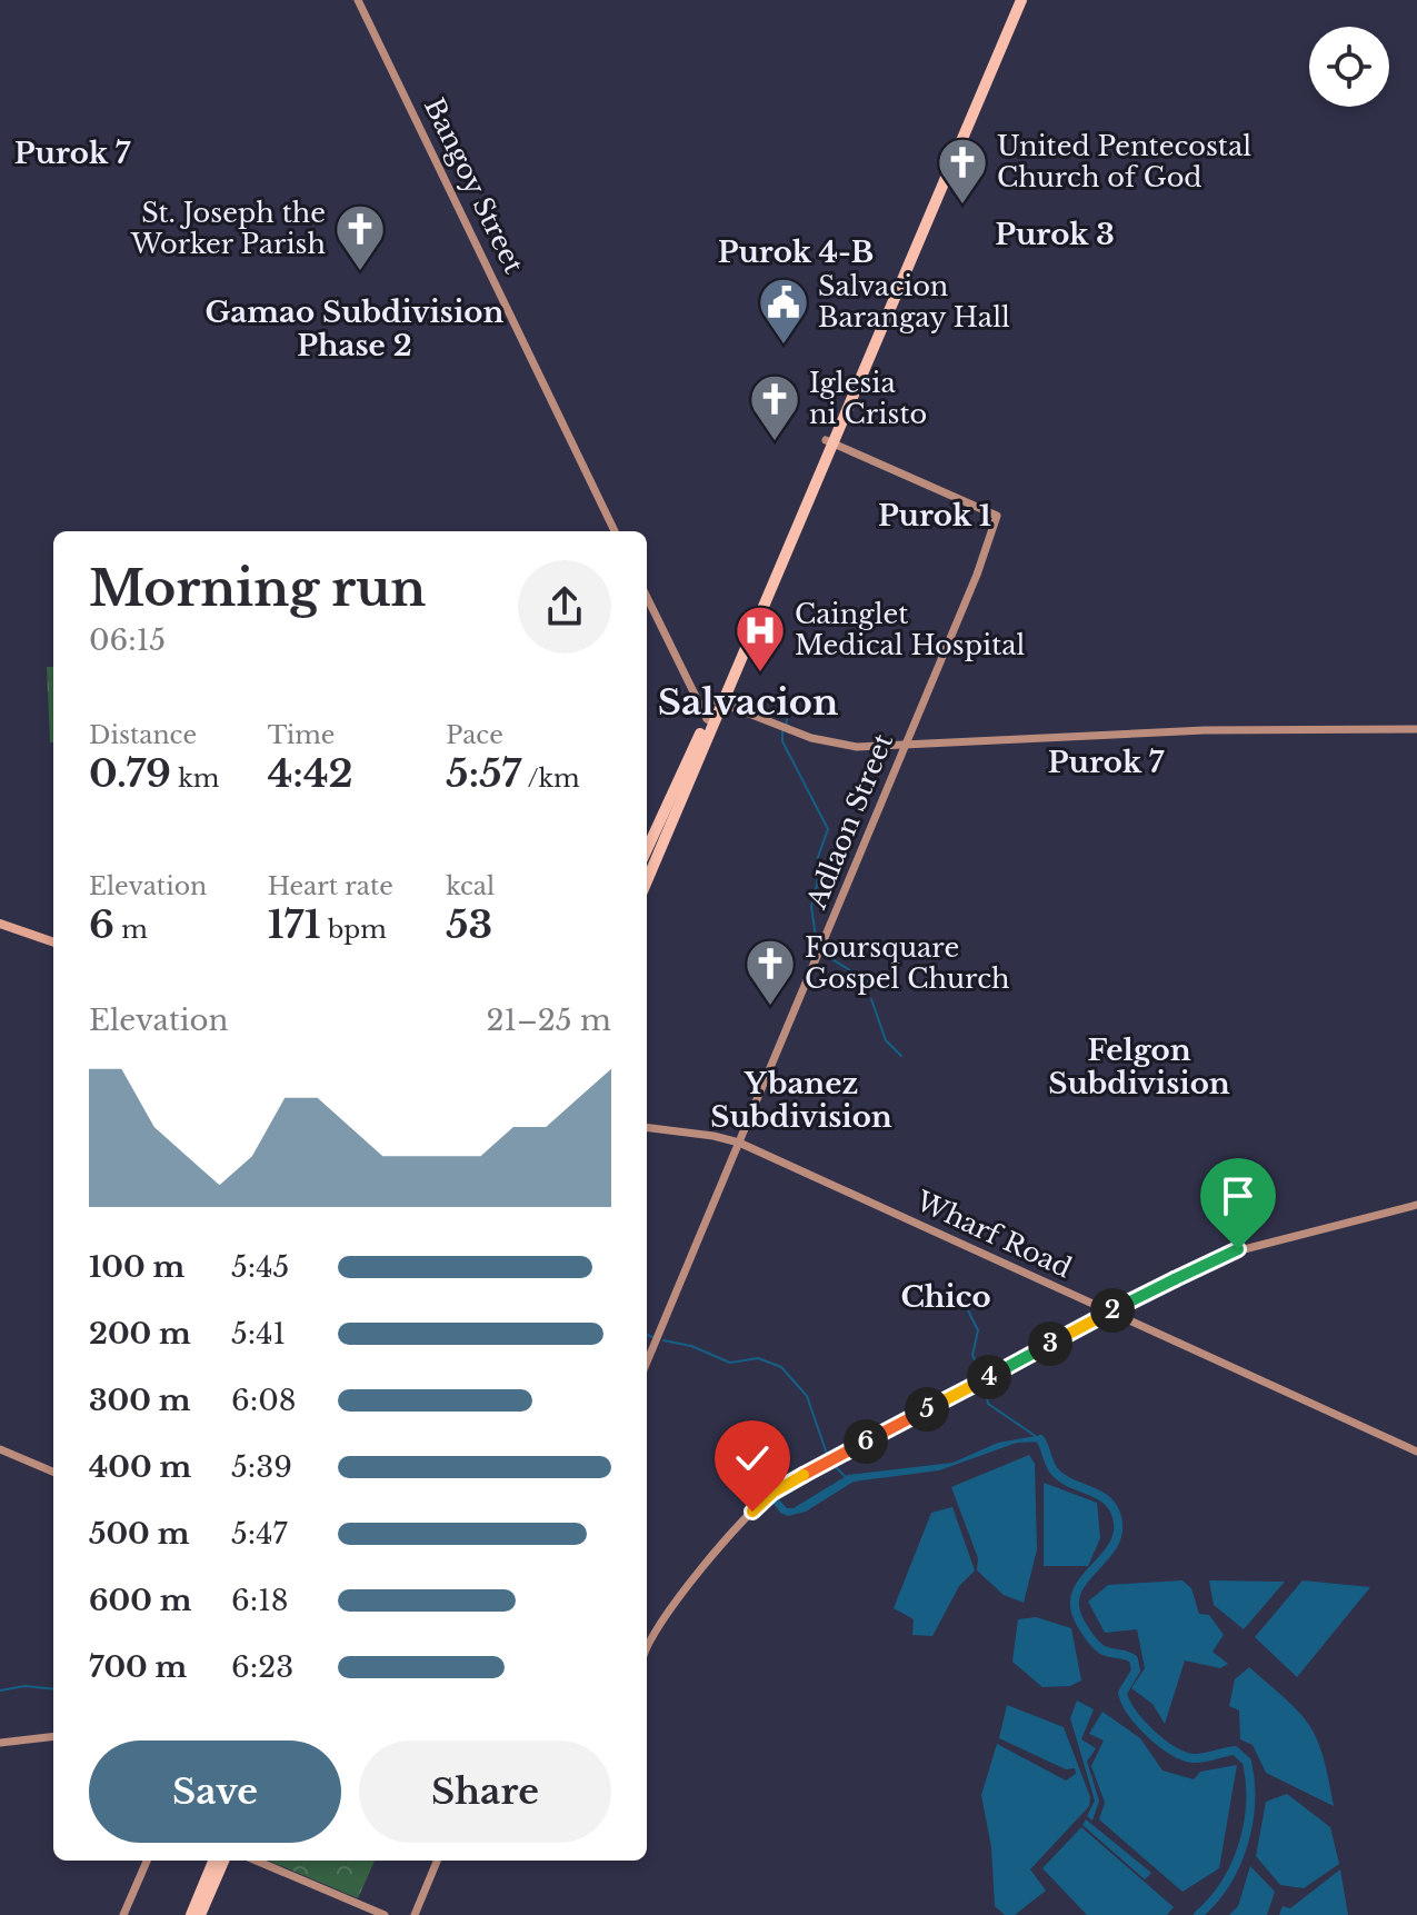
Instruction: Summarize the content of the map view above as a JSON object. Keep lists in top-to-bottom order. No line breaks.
{"streets":{"street":["Bangoy Street","Adlaon Street","Wharf Road"]},"crossings":[["Adlaon Street","Wharf Road"]],"districts":["Purok 7","Purok 3","Purok 4-B","Gamao Subdivision Phase 2","Purok 1","Salvacion","Purok 7","Felgon Subdivision","Ybanez Subdivision","Chico"],"places":{"church":["United Pentecostal Church of God","St. Joseph the Worker Parish","Iglesia ni Cristo","Foursquare Gospel Church"],"public building":["Salvacion Barangay Hall"],"hospital":["Cainglet Medical Hospital"]},"page":{"heading":["Morning run","06:15"],"stats":[["Distance","0.79 km"],["Time","4:42"],["Pace","5:57 /km"],["Elevation","6 m"],["Heart rate","171 bpm"],["kcal","53"]],"chart":["Elevation","21–25 m"],"list":[{"name":"100 m","note":"5:45"},{"name":"200 m","note":"5:41"},{"name":"300 m","note":"6:08"},{"name":"400 m","note":"5:39"},{"name":"500 m","note":"5:47"},{"name":"600 m","note":"6:18"},{"name":"700 m","note":"6:23"}],"pins":["2","3","4","5","6"],"buttons":["Save","Share"]}}
